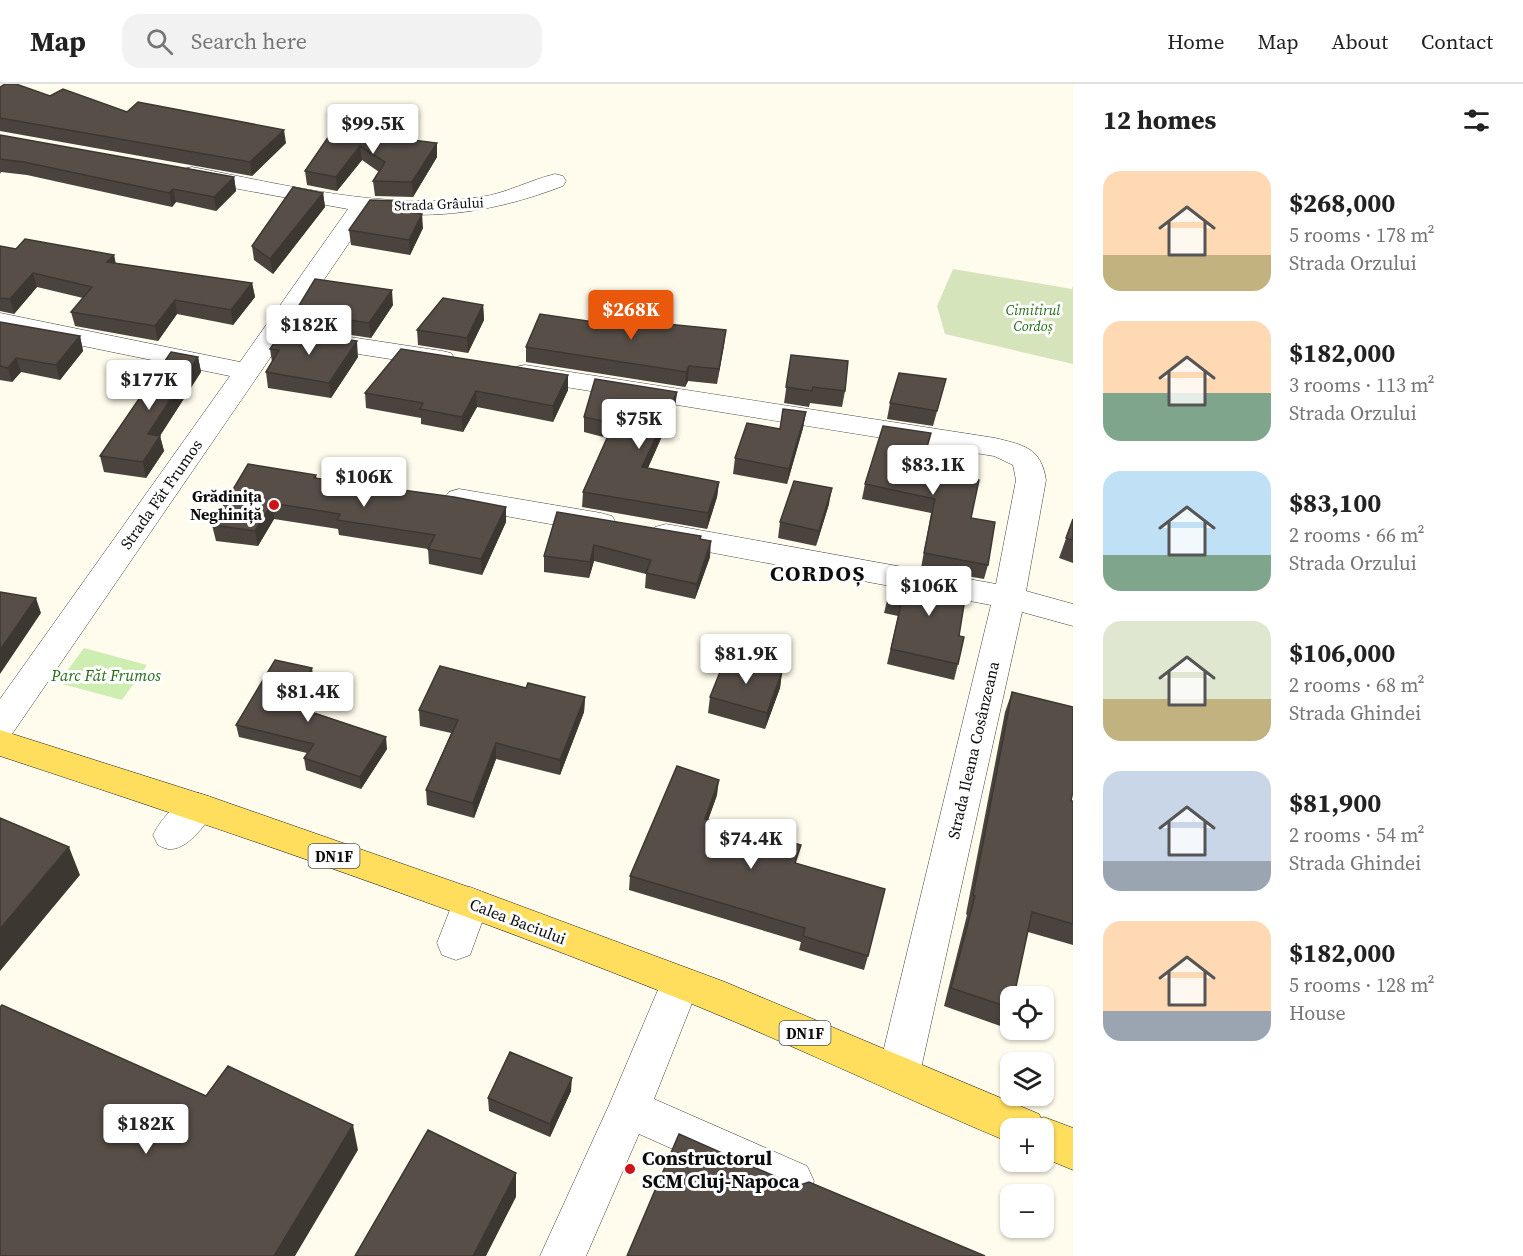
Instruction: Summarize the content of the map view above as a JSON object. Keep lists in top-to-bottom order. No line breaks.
{"streets":{"main road":["DN1F","Calea Baciului"],"street":["Strada Grâului","Strada Făt Frumos","Strada Ileana Cosânzeana"]},"crossings":[["Strada Grâului","Strada Făt Frumos"],["Strada Ileana Cosânzeana","Calea Baciului"]],"districts":["CORDOȘ"],"parks":["Cimitirul Cordoș","Parc Făt Frumos"],"places":["Grădinița Neghiniță","Constructorul SCM Cluj-Napoca"],"page":{"header":"Map","search":"Search here","nav":["Home","Map","About","Contact"],"heading":"12 homes","price":["$99.5K","$268K","$182K","$177K","$75K","$83.1K","$106K","$106K","$81.9K","$81.4K","$74.4K","$182K"],"list":[{"name":"$268,000","note":"5 rooms · 178 m² · Strada Orzului"},{"name":"$182,000","note":"3 rooms · 113 m² · Strada Orzului"},{"name":"$83,100","note":"2 rooms · 66 m² · Strada Orzului"},{"name":"$106,000","note":"2 rooms · 68 m² · Strada Ghindei"},{"name":"$81,900","note":"2 rooms · 54 m² · Strada Ghindei"},{"name":"$182,000","note":"5 rooms · 128 m² · House"}],"map_buttons":["+","−"]}}
